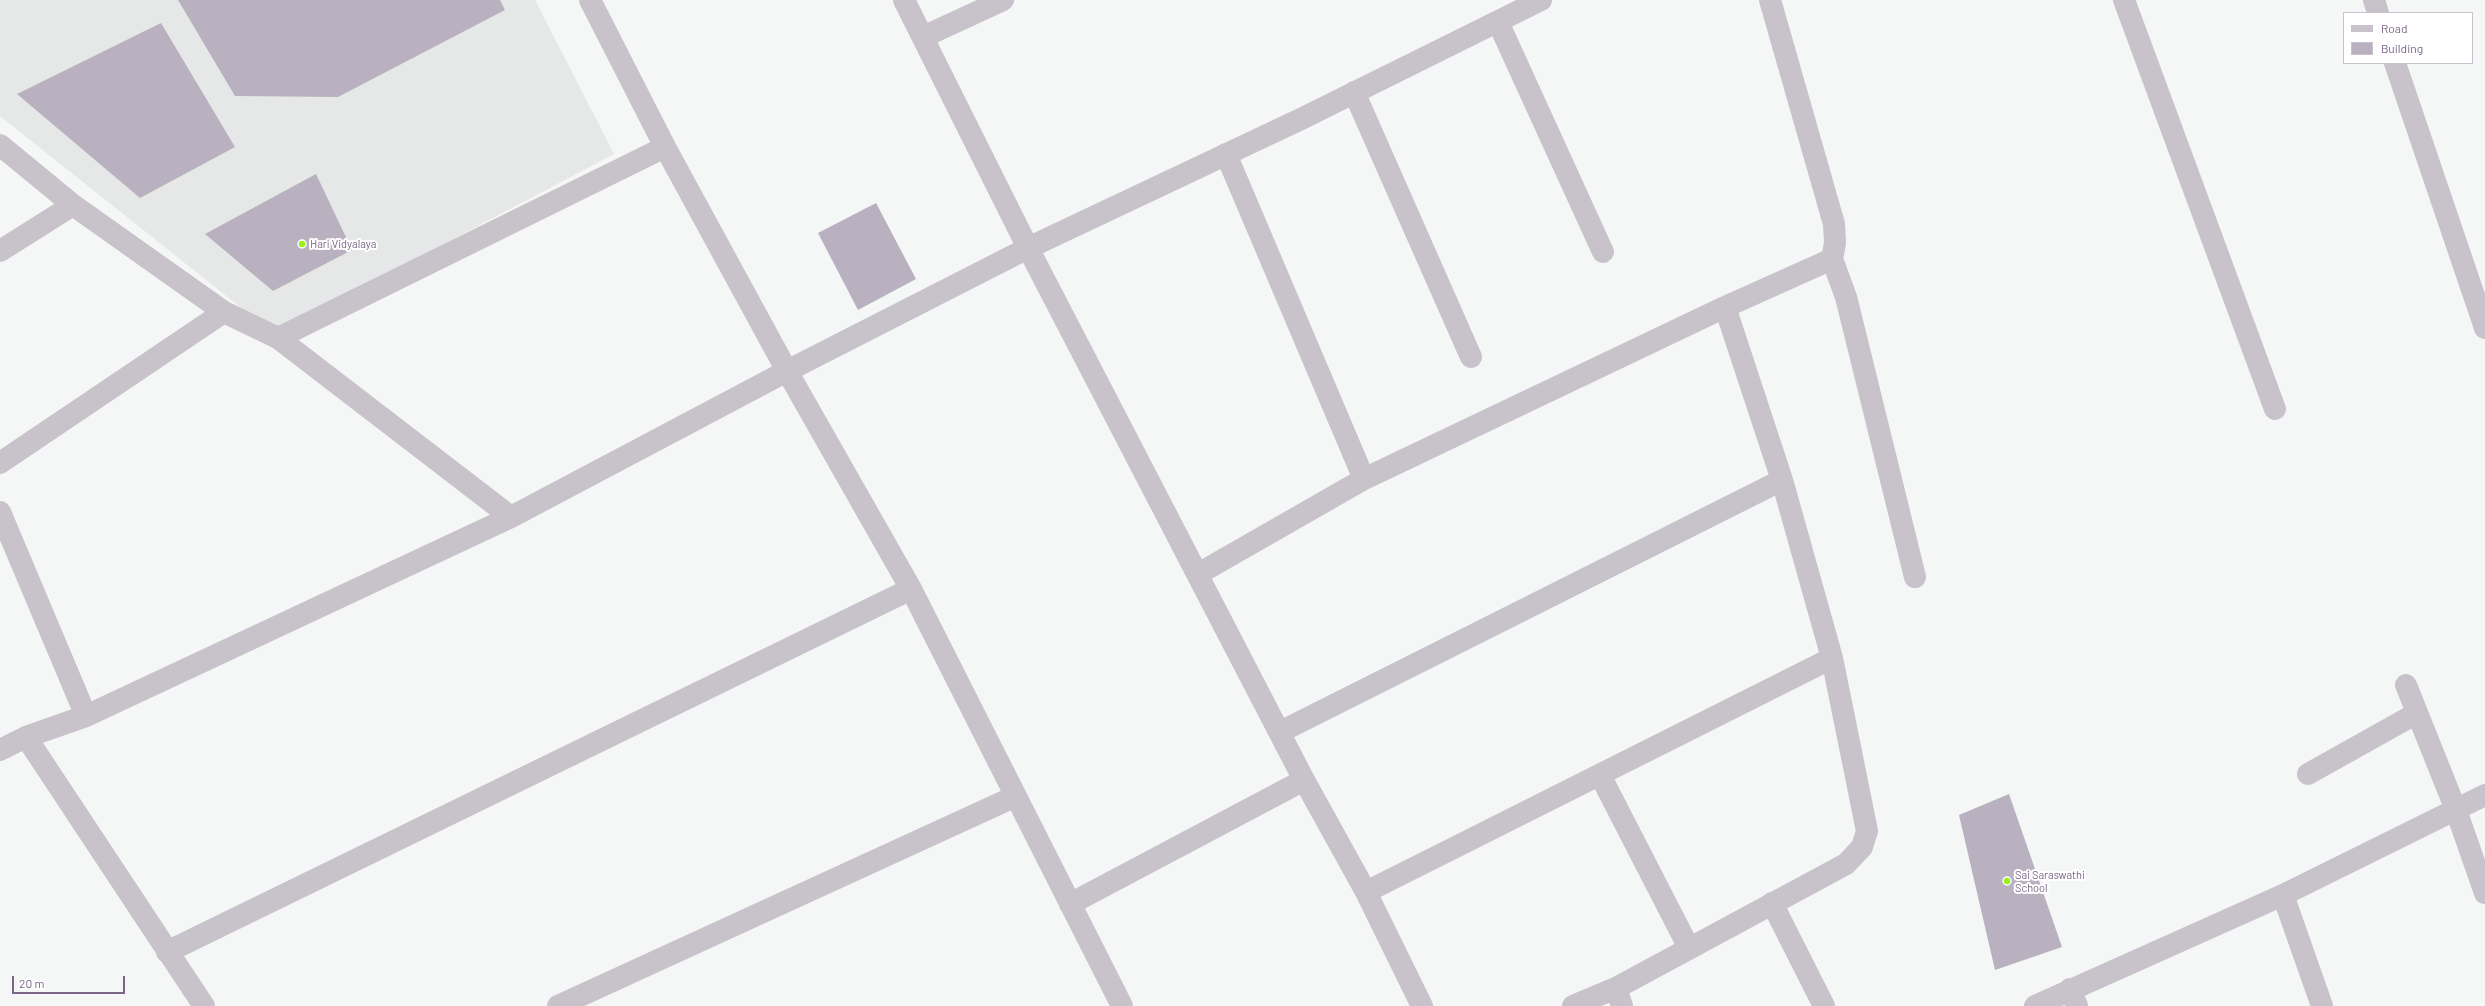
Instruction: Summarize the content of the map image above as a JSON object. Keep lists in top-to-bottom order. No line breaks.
{"places":["Hari Vidyalaya","Sai Saraswathi School"],"legend":["Road","Building"],"scale_bar":"20 m"}
